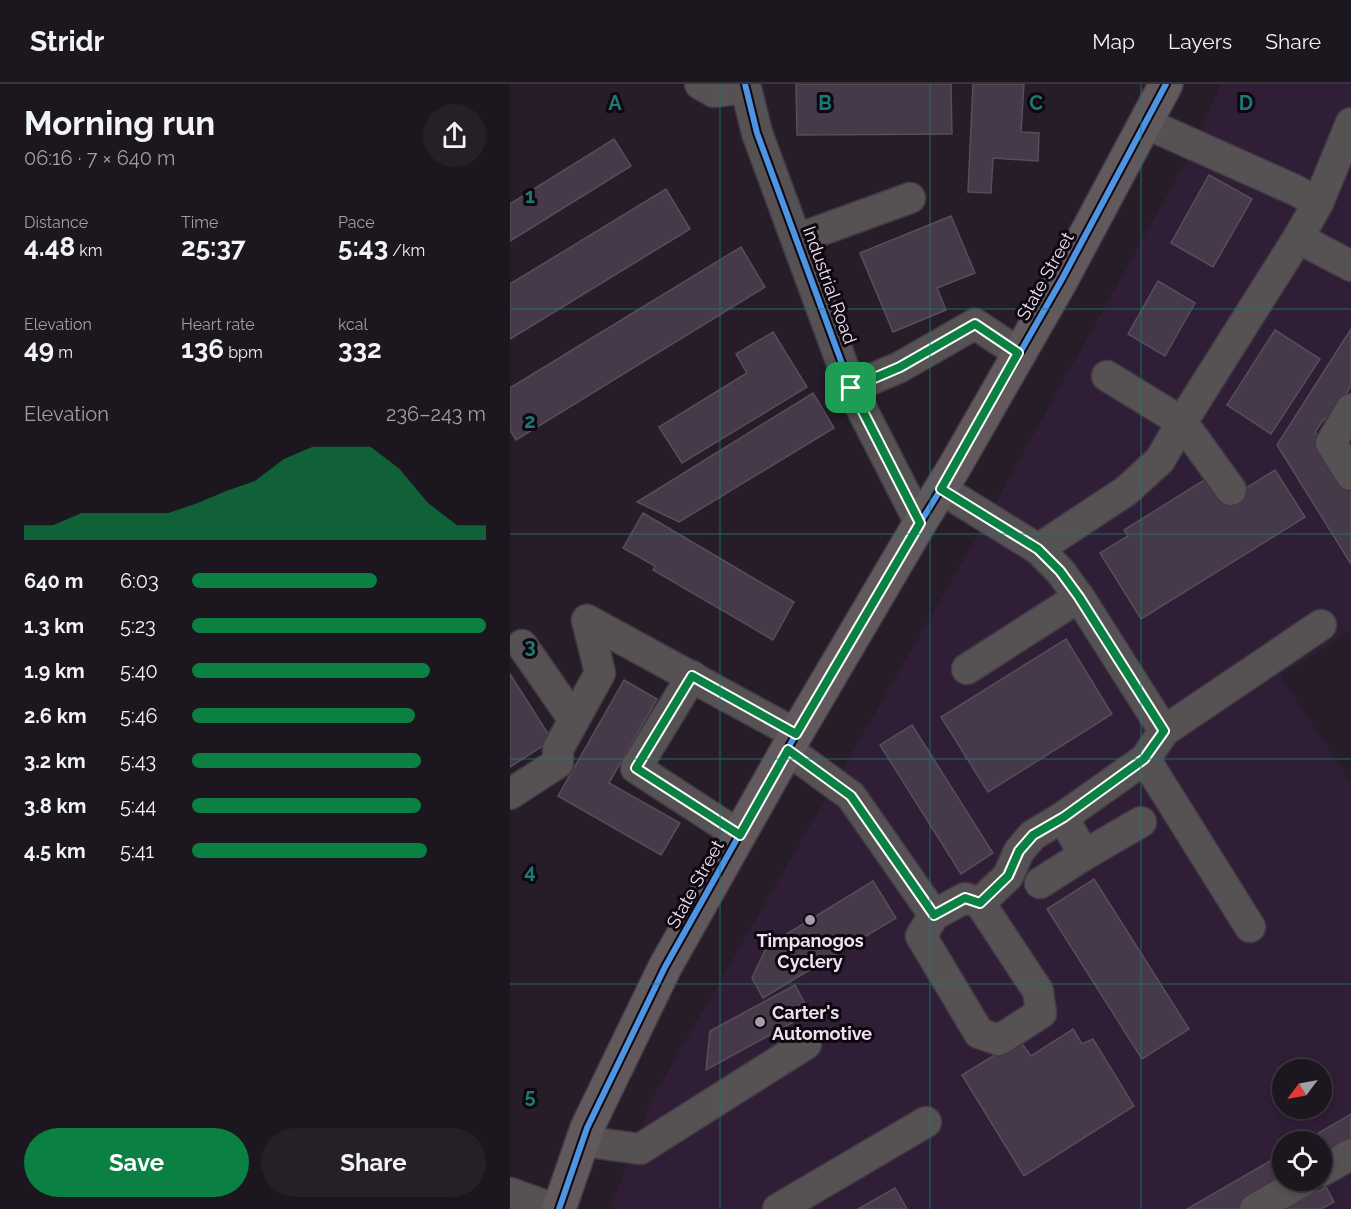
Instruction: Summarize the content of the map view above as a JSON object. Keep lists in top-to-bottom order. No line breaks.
{"streets":{"main road":["State Street"],"street":["Industrial Road"]},"crossings":[["State Street","Industrial Road"]],"places":["Timpanogos Cyclery","Carter's Automotive"],"north":"bottom left","page":{"header":"Stridr","nav":["Map","Layers","Share"],"heading":["Morning run","06:16 · 7 × 640 m"],"stats":[["Distance","4.48 km"],["Time","25:37"],["Pace","5:43 /km"],["Elevation","49 m"],["Heart rate","136 bpm"],["kcal","332"]],"chart":["Elevation","236–243 m"],"list":[{"name":"640 m","note":"6:03"},{"name":"1.3 km","note":"5:23"},{"name":"1.9 km","note":"5:40"},{"name":"2.6 km","note":"5:46"},{"name":"3.2 km","note":"5:43"},{"name":"3.8 km","note":"5:44"},{"name":"4.5 km","note":"5:41"}],"buttons":["Save","Share"]},"grid":{"columns":["A","B","C","D"],"rows":["1","2","3","4","5"]}}
